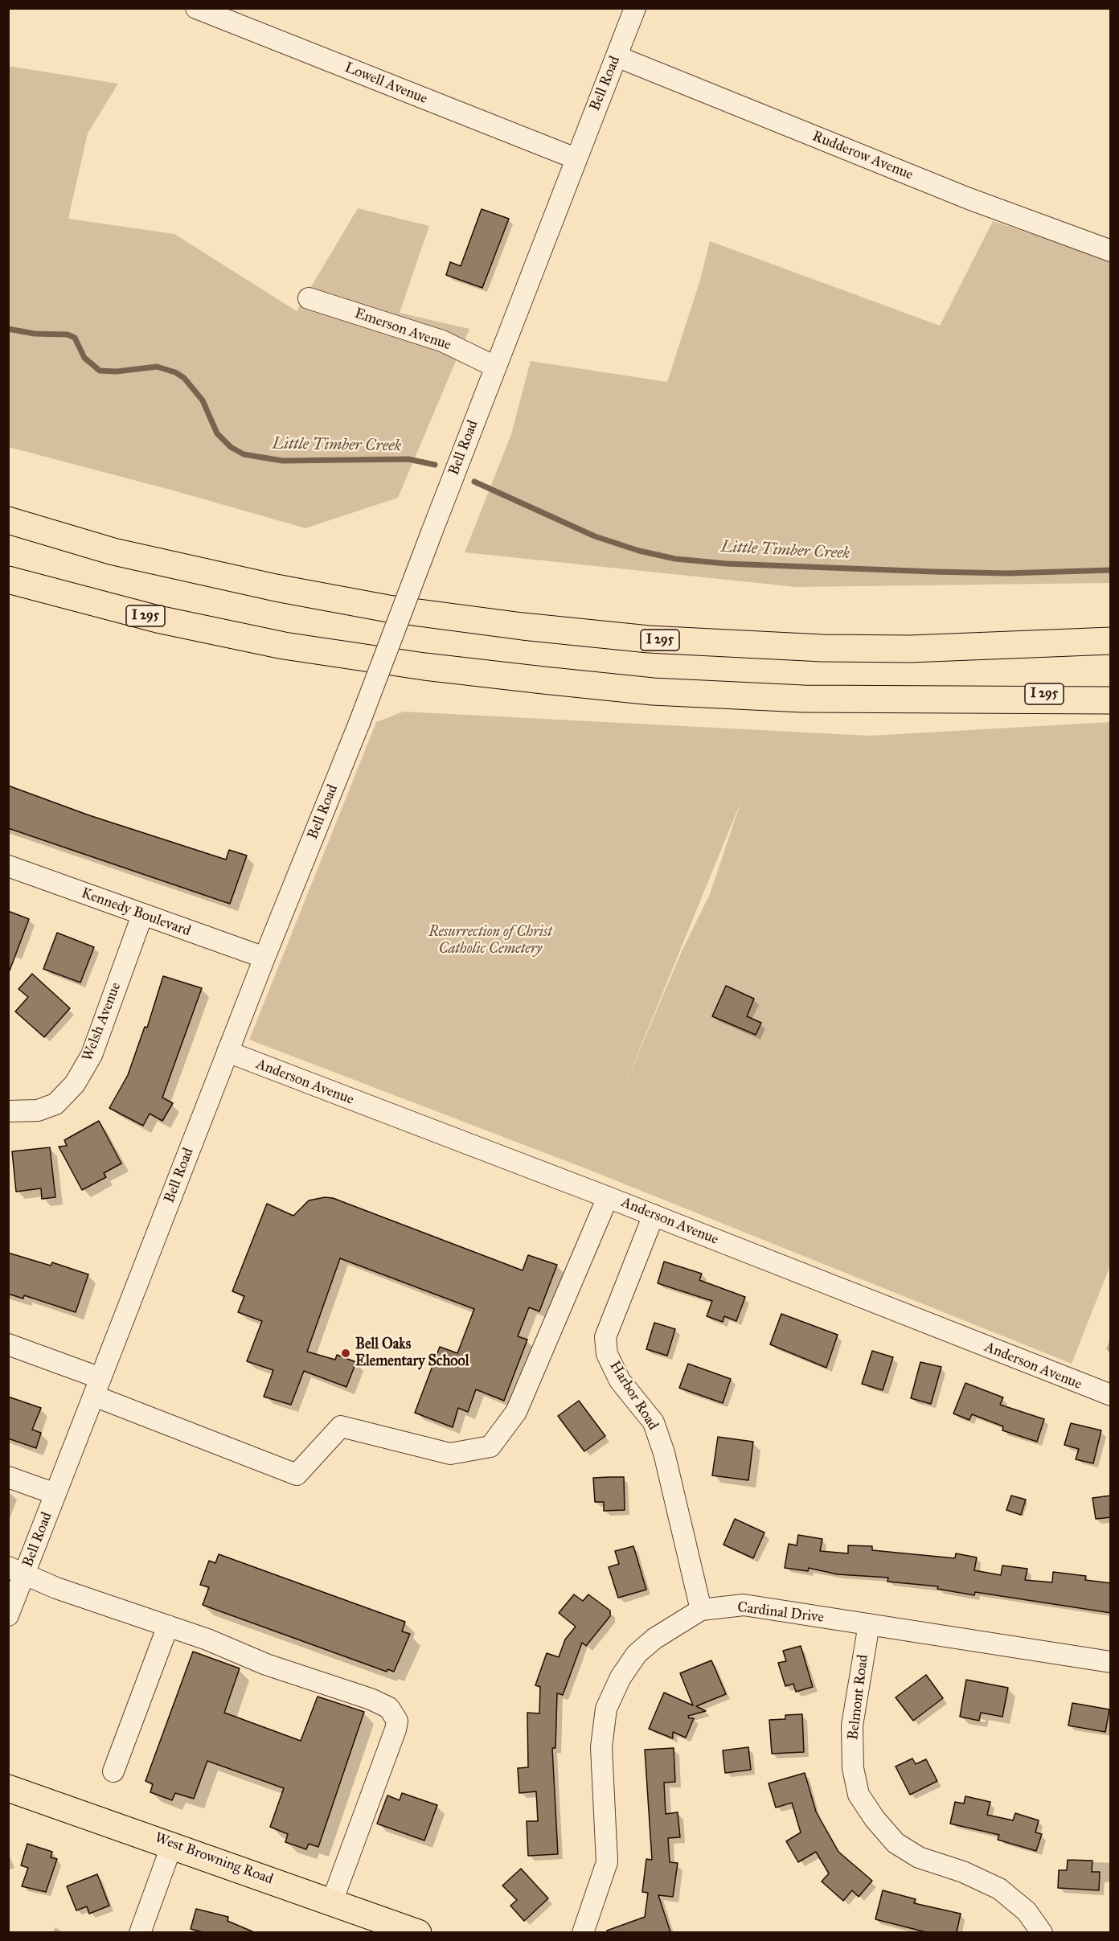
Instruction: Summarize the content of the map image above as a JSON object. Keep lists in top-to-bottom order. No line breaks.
{"streets":{"main road":["I 295","West Browning Road"],"street":["Lowell Avenue","Bell Road","Rudderow Avenue","Emerson Avenue","Kennedy Boulevard","Welsh Avenue","Anderson Avenue","Harbor Road","Cardinal Drive","Belmont Road"]},"crossings":[["Lowell Avenue","Bell Road"],["Bell Road","Rudderow Avenue"],["Bell Road","Emerson Avenue"],["Bell Road","Kennedy Boulevard"],["Bell Road","Anderson Avenue"],["Kennedy Boulevard","Welsh Avenue"],["Anderson Avenue","Harbor Road"],["Harbor Road","Cardinal Drive"],["Cardinal Drive","Belmont Road"]],"water":["Little Timber Creek"],"parks":["Resurrection of Christ Catholic Cemetery"],"places":["Bell Oaks Elementary School"]}
